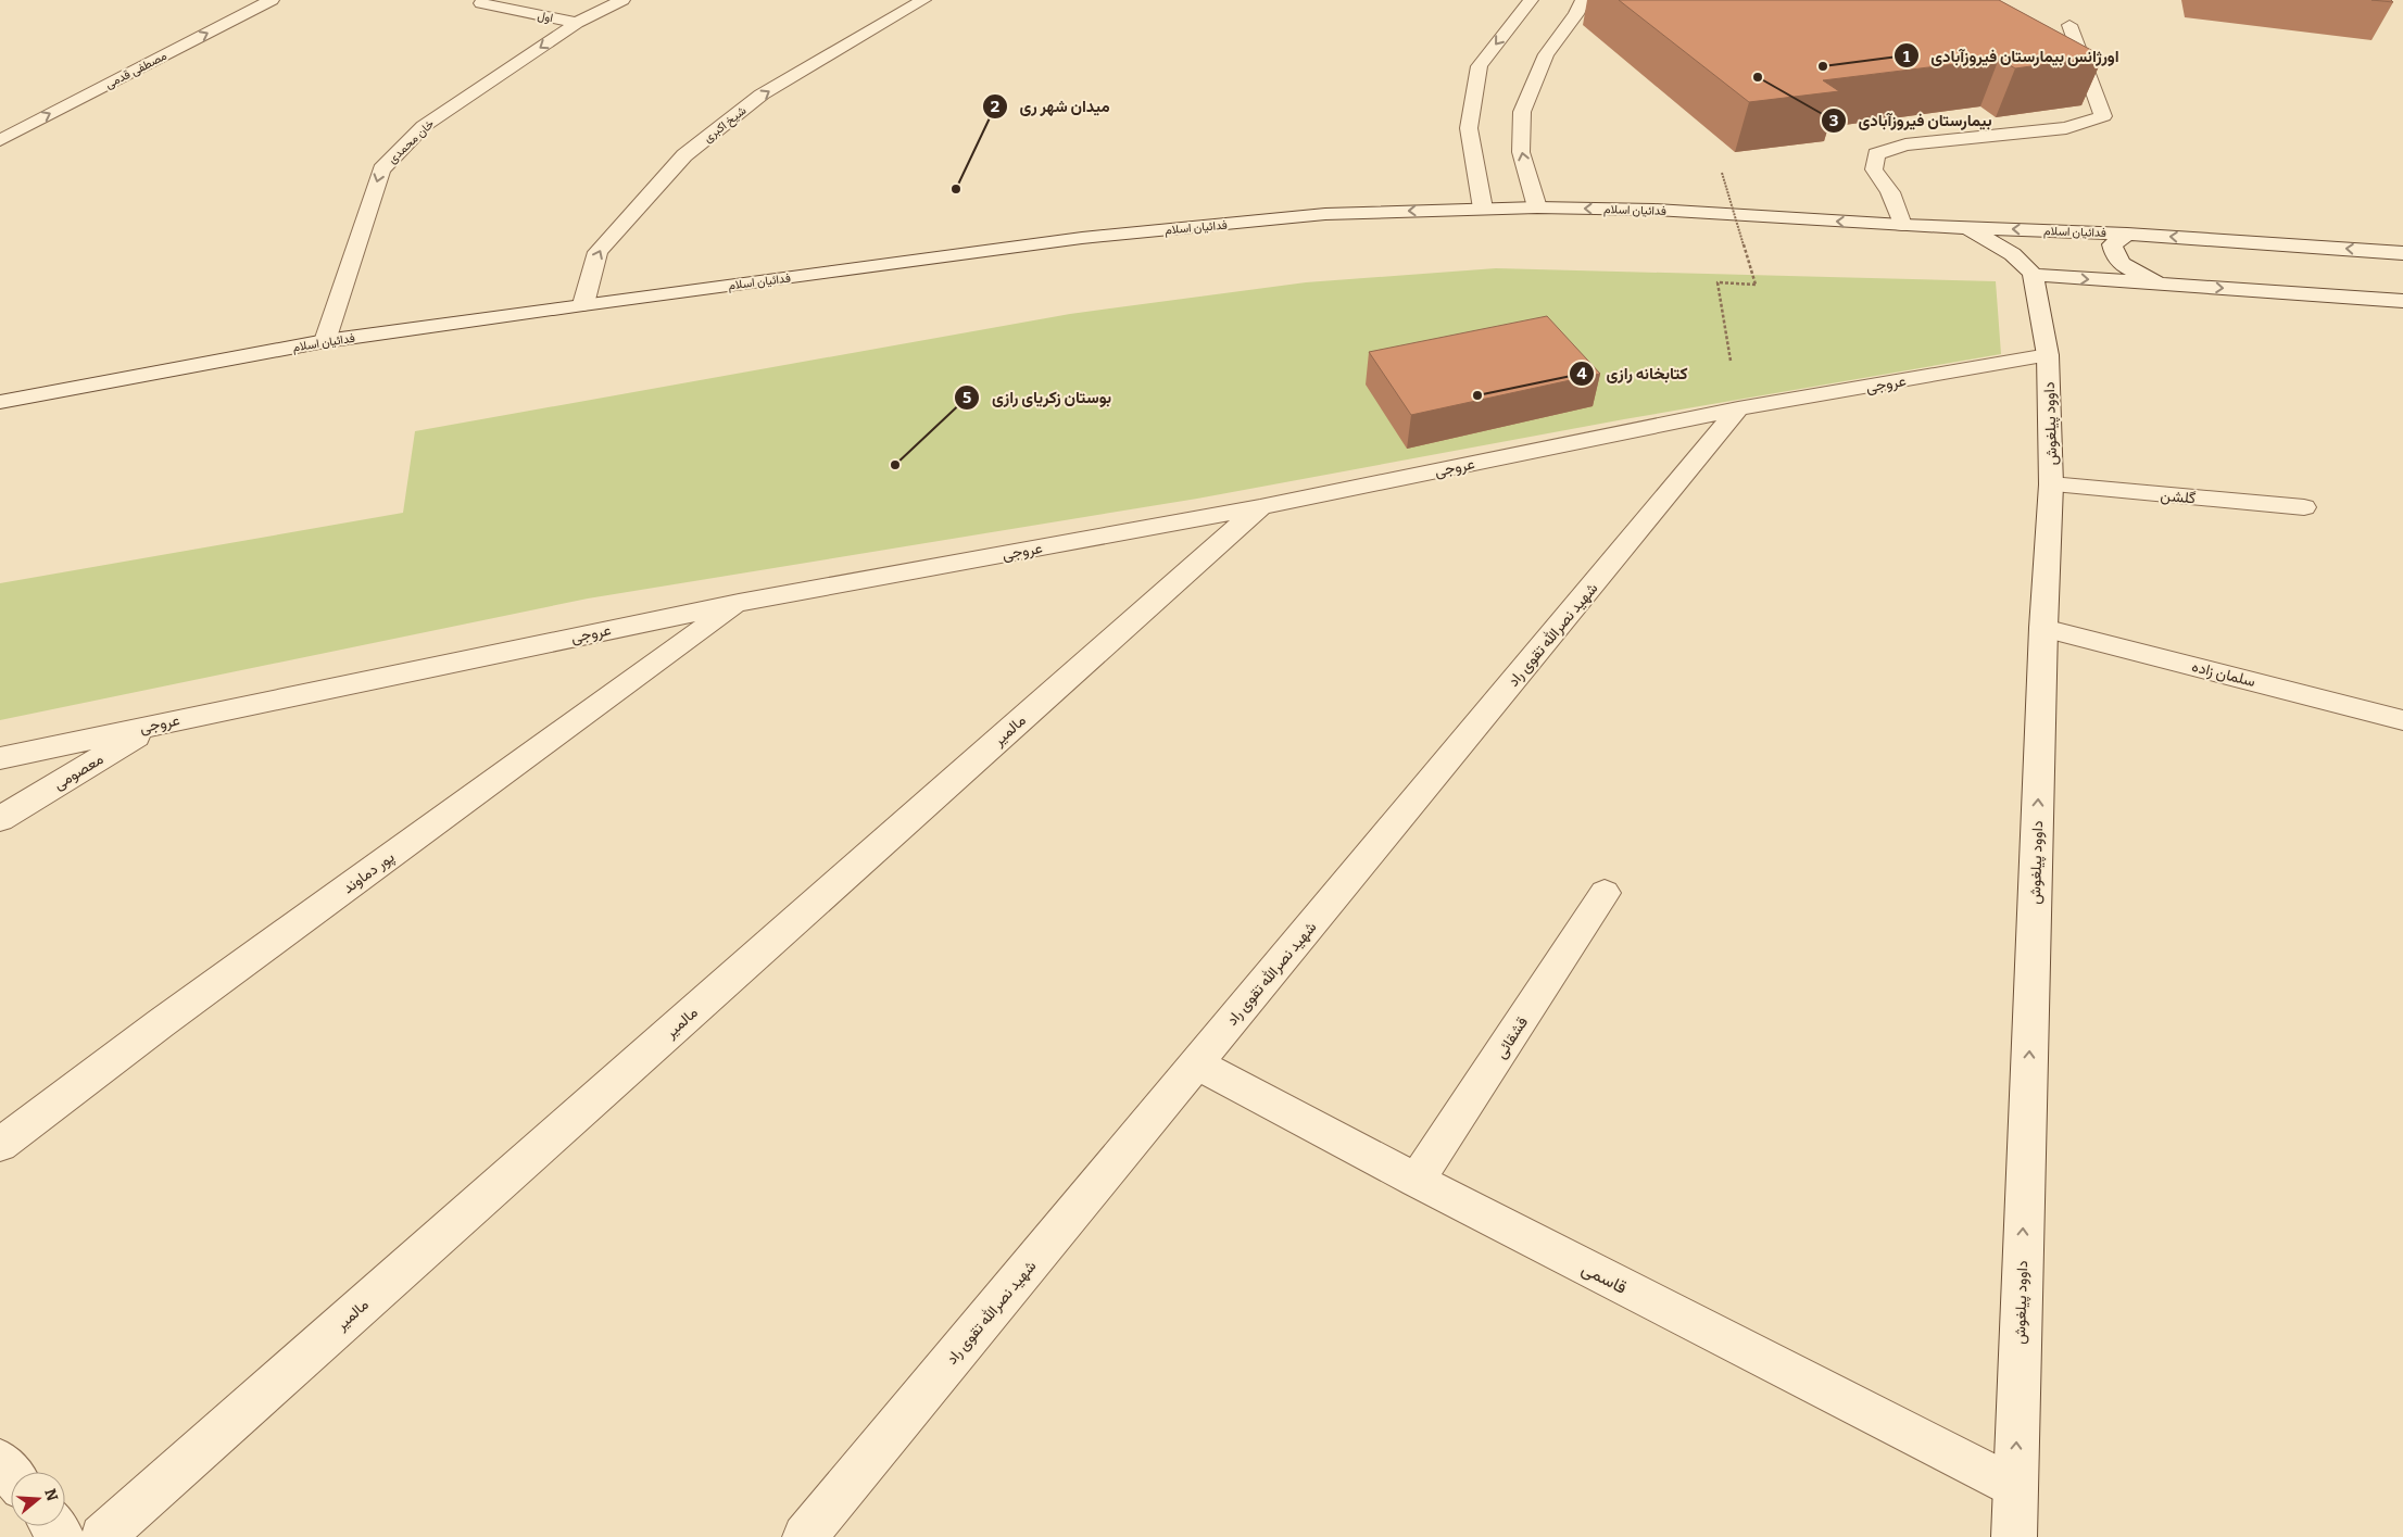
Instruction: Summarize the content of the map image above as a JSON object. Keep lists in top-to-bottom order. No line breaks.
{"streets":{"street":["اول","مصطفی قدمی","شیخ اکبری","خان محمدی","فدائیان اسلام","عروجی","داوود پیلغوش","گلشن","شهید نصرالله تقوی راد","سلمان زاده","مالمیر","معصومی","پور دماوند","قشقائی","قاسمی"]},"crossings":[["اول","خان محمدی"],["شیخ اکبری","فدائیان اسلام"],["خان محمدی","فدائیان اسلام"],["فدائیان اسلام","داوود پیلغوش"],["عروجی","داوود پیلغوش"],["عروجی","شهید نصرالله تقوی راد"],["عروجی","مالمیر"],["عروجی","معصومی"],["عروجی","پور دماوند"],["داوود پیلغوش","گلشن"],["داوود پیلغوش","سلمان زاده"],["داوود پیلغوش","قاسمی"],["شهید نصرالله تقوی راد","قاسمی"],["قشقائی","قاسمی"]],"one_way":["مصطفی قدمی","شیخ اکبری","خان محمدی","فدائیان اسلام","داوود پیلغوش"],"places":["اورژانس بیمارستان فیروزآبادی","بیمارستان فیروزآبادی","میدان شهر ری","کتابخانه رازی","بوستان زکریای رازی"],"north":"right"}
